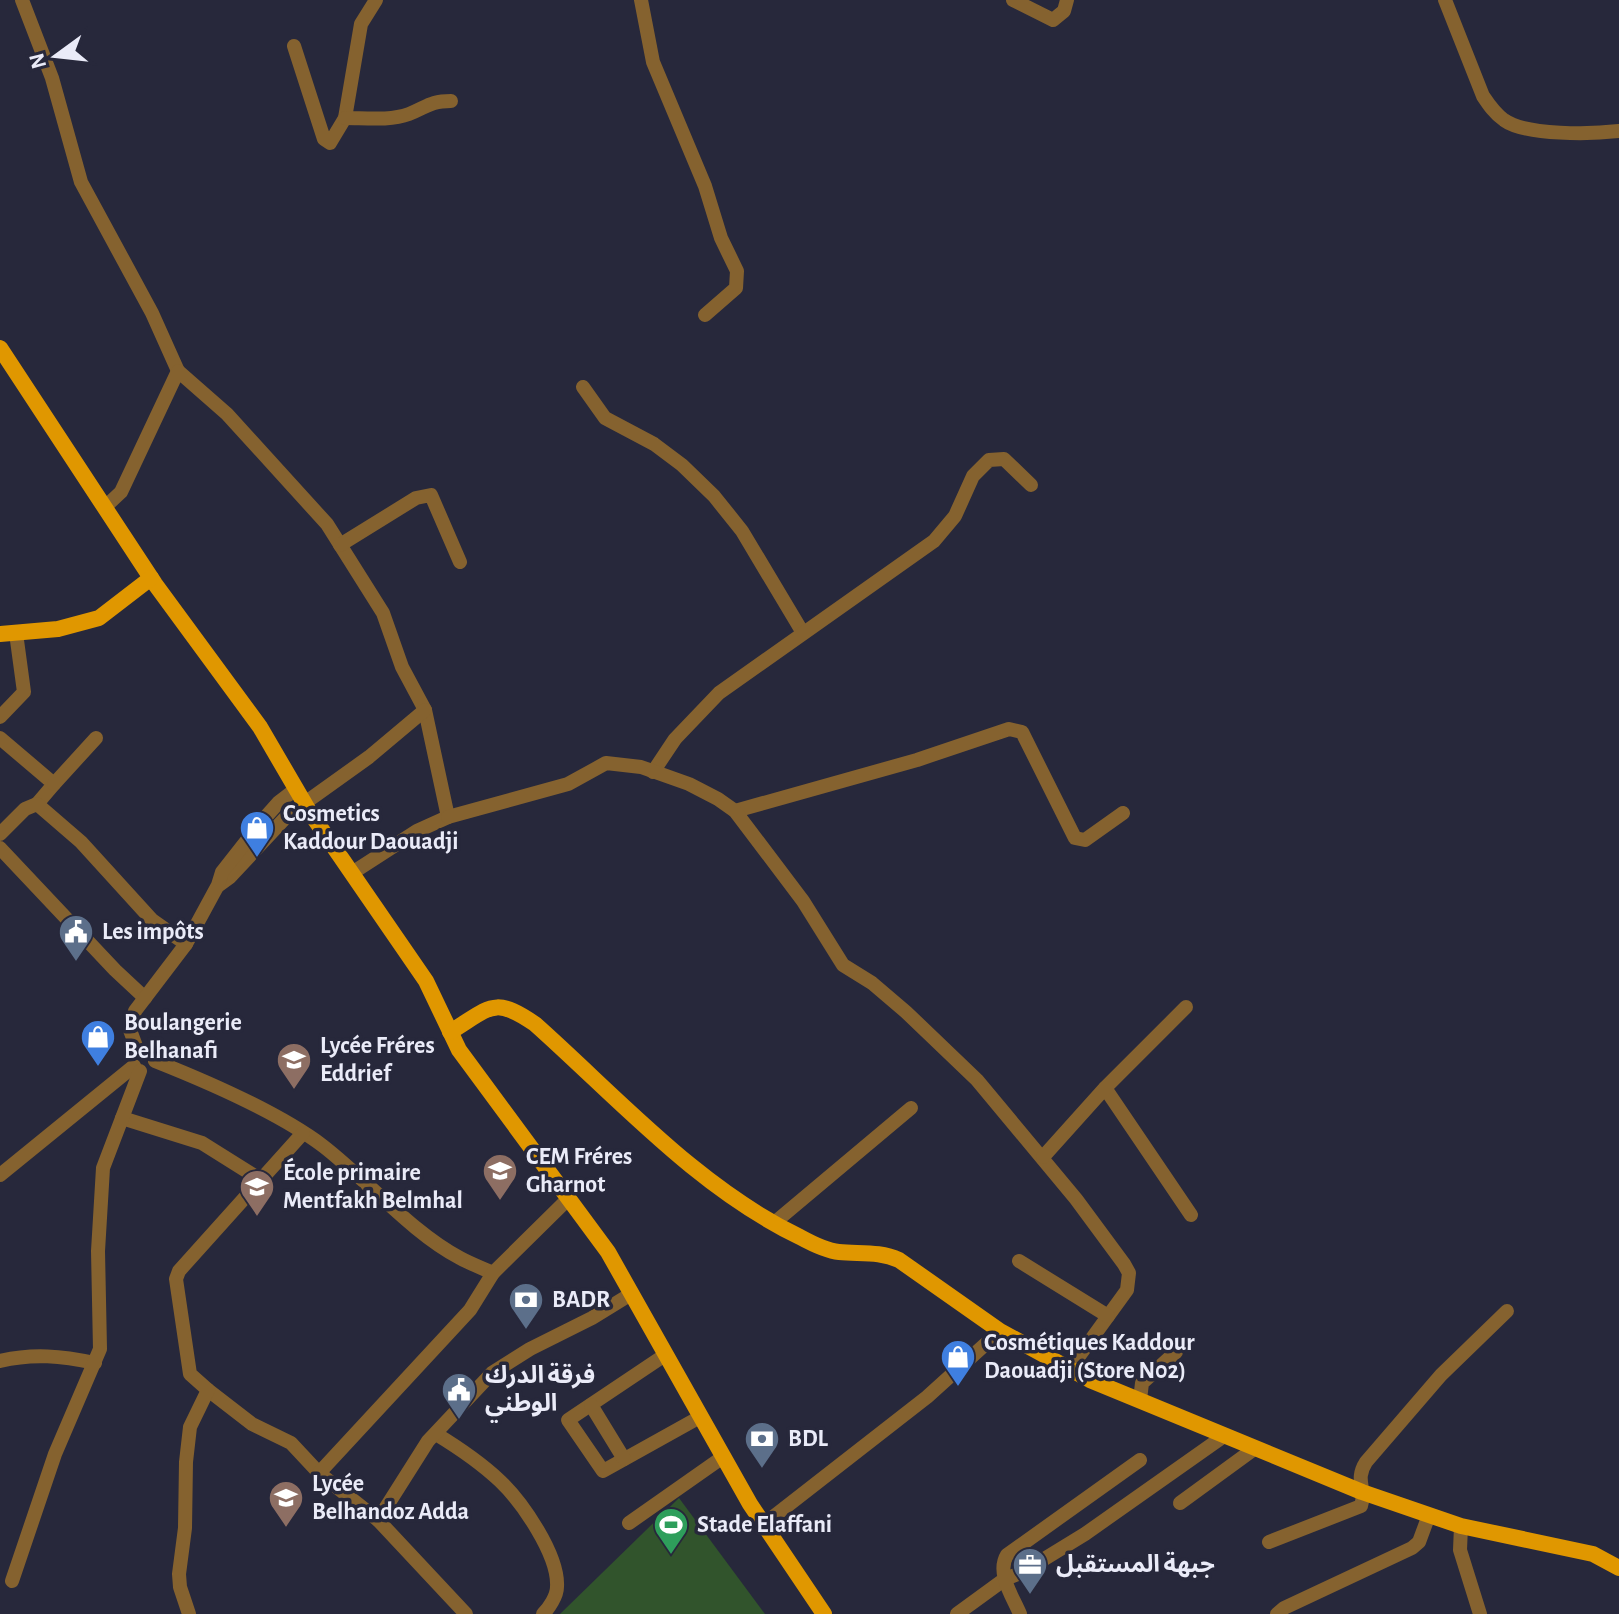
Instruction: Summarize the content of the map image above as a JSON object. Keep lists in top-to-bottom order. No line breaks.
{"places":{"shop":["Cosmetics Kaddour Daouadji","Boulangerie Belhanafi","Cosmétiques Kaddour Daouadji (Store N02)"],"public building":["Les impôts","فرقة الدرك الوطني"],"school or university":["Lycée Fréres Eddrief","CEM Fréres Gharnot","École primaire Mentfakh Belmhal","Lycée Belhandoz Adda"],"bank":["BADR","BDL"],"sports":["Stade Elaffani"],"office":["جبهة المستقبل"]},"north":"left"}
